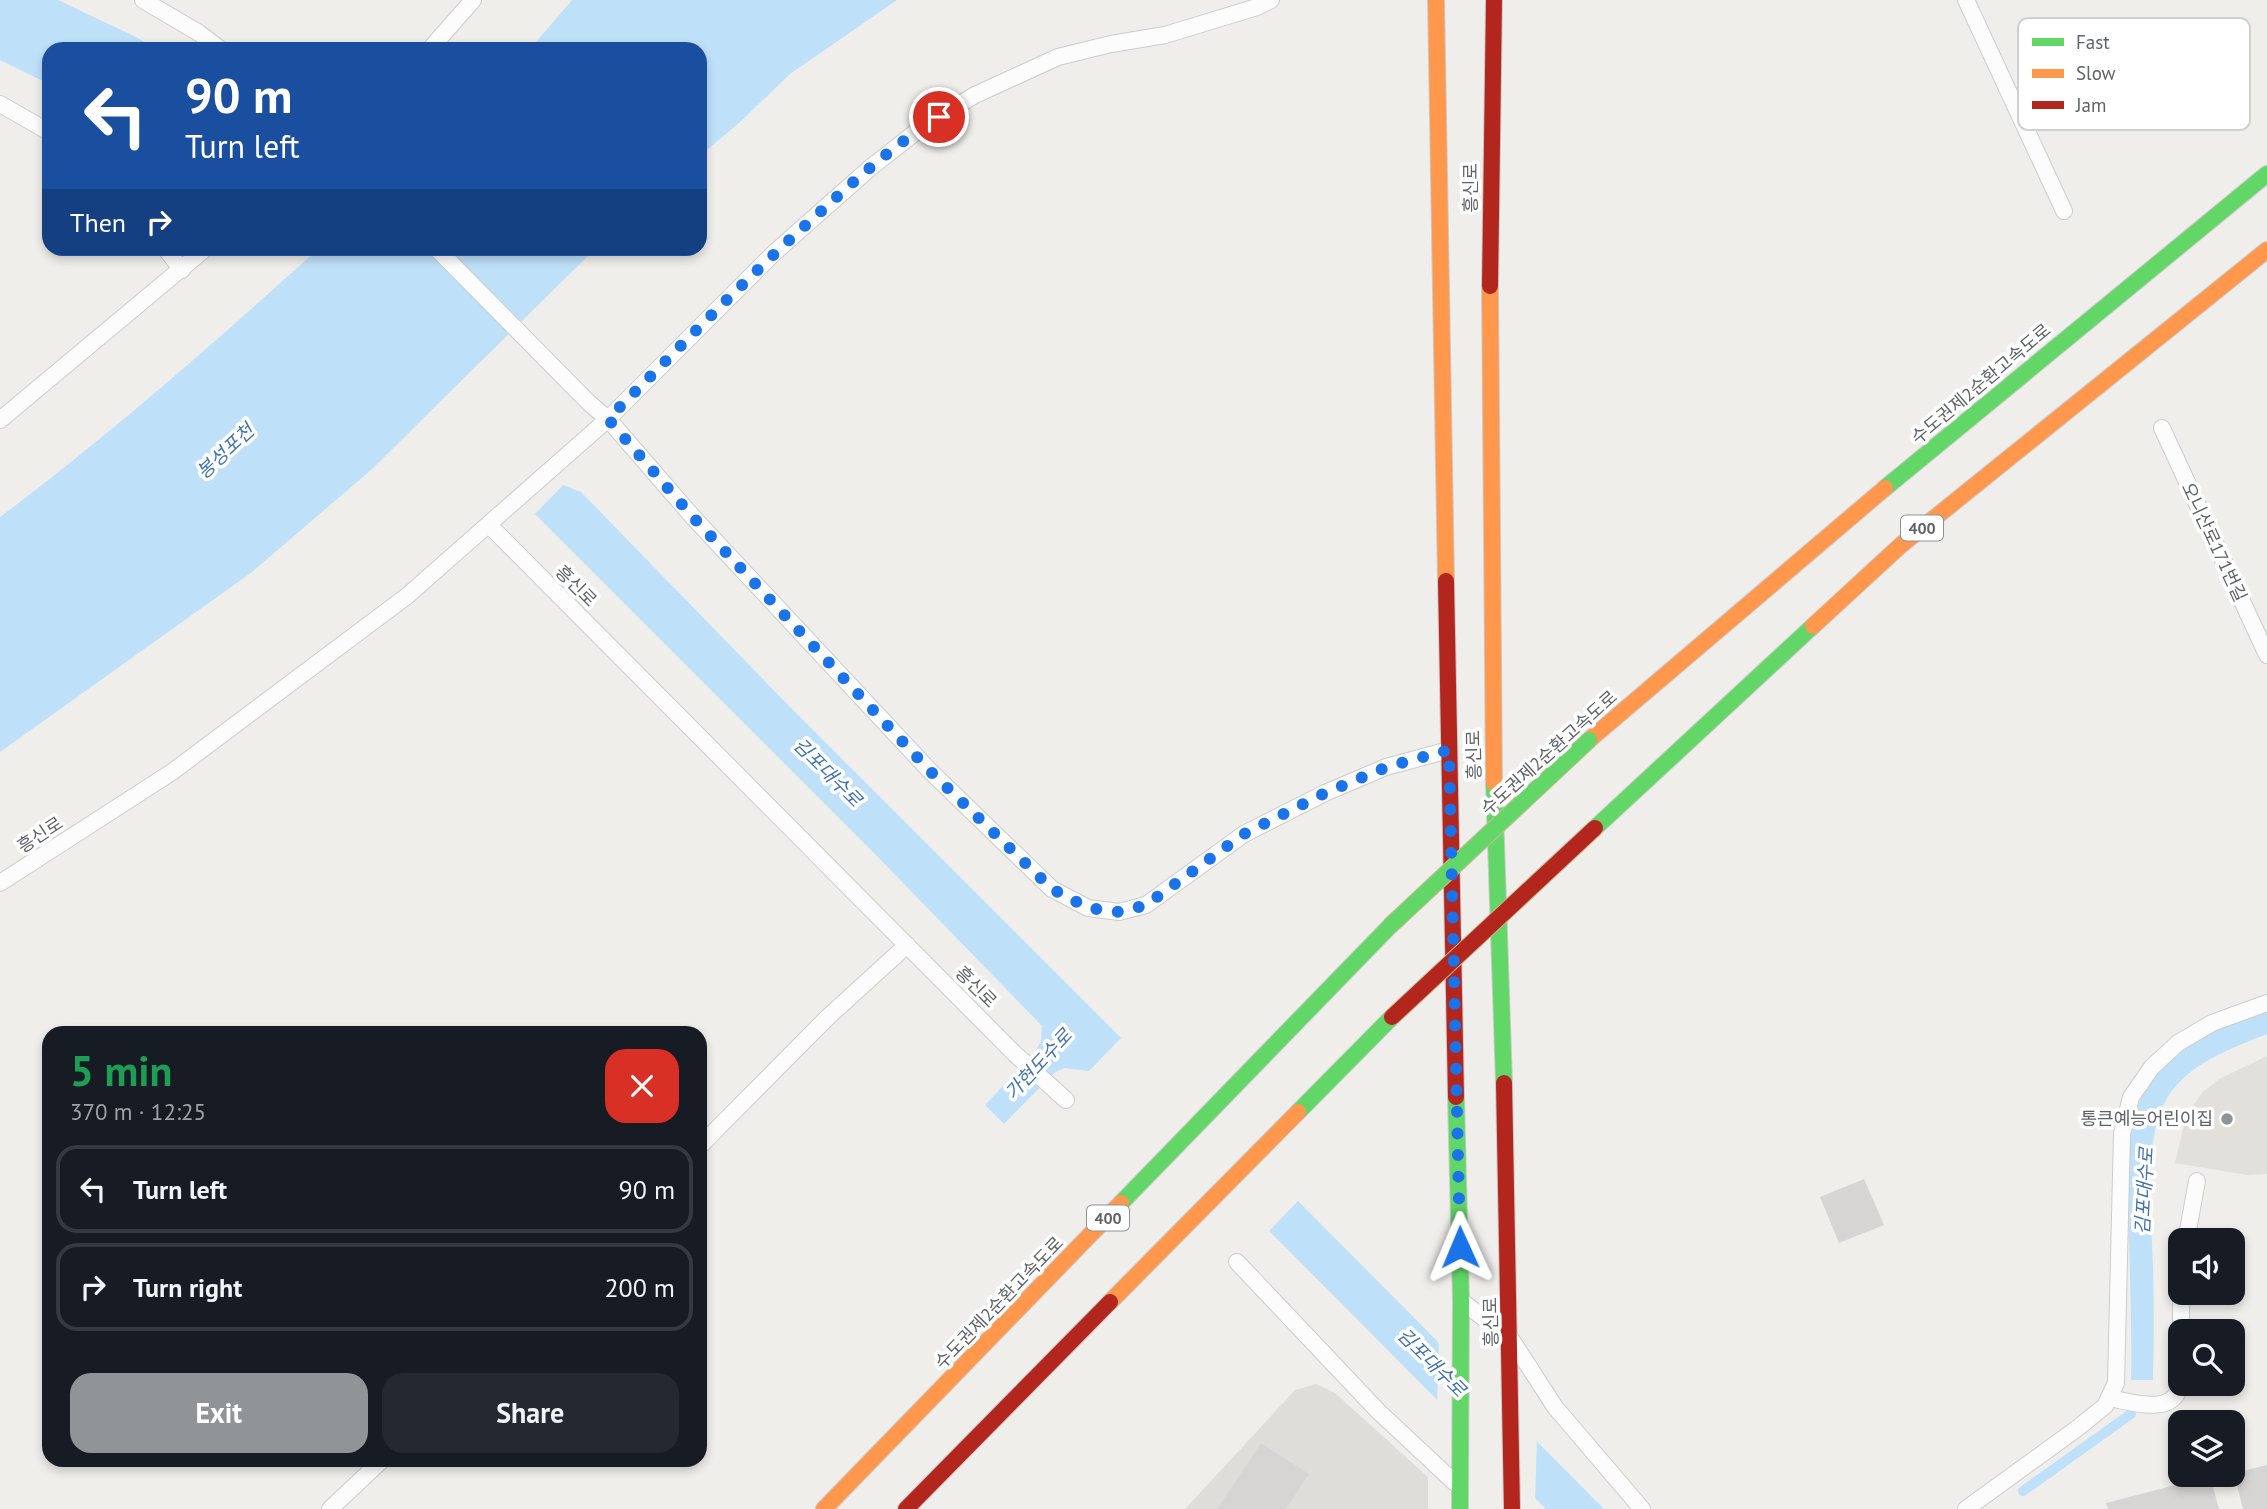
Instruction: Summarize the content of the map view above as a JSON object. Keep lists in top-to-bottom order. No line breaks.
{"streets":{"main road":["흥신로","수도권제2순환고속도로","400"],"lane":["오니산로171번길"]},"water":["봉성포천","김포대수로","가현도수로"],"places":["통큰예능어린이집"],"legend":["Fast","Slow","Jam"],"page":{"turn":["90 m","Turn left"],"then":"Then","heading":["5 min","370 m · 12:25"],"list":[{"name":"Turn left","value":"90 m"},{"name":"Turn right","value":"200 m"}],"buttons":["Exit","Share"]}}
